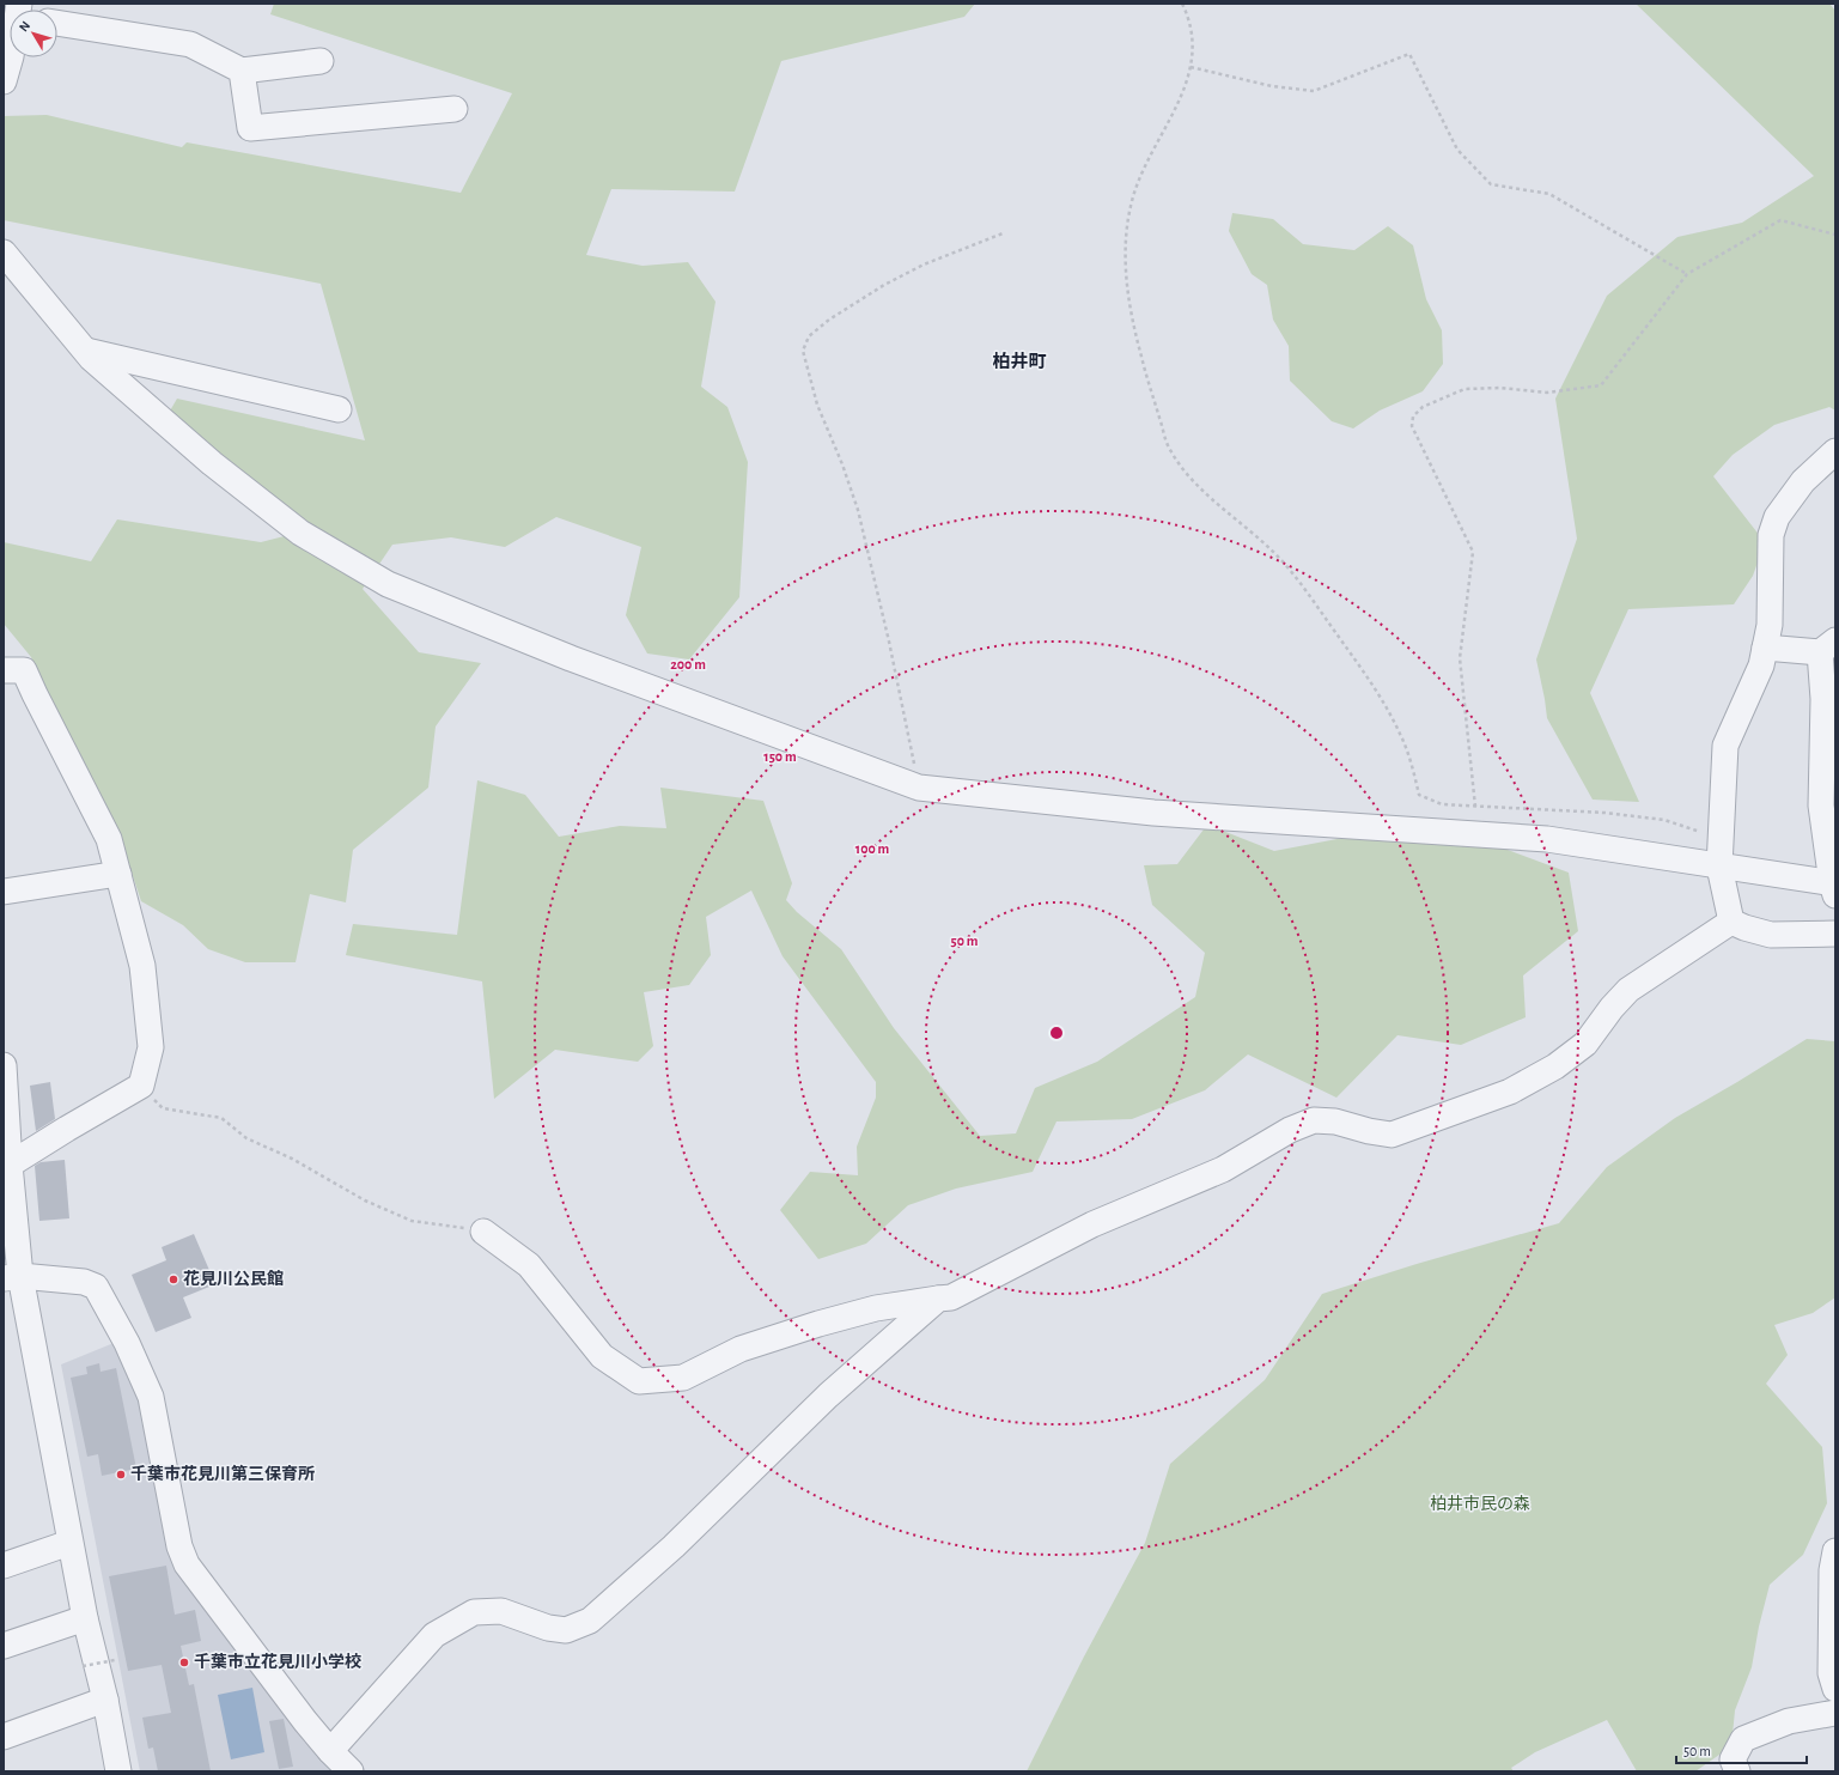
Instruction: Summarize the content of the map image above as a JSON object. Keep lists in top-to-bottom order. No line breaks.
{"districts":["柏井町"],"parks":["柏井市民の森"],"places":["花見川公民館","千葉市花見川第三保育所","千葉市立花見川小学校"],"scale_bar":"50 m","north":"top left","rings":["200 m","150 m","100 m","50 m"]}
